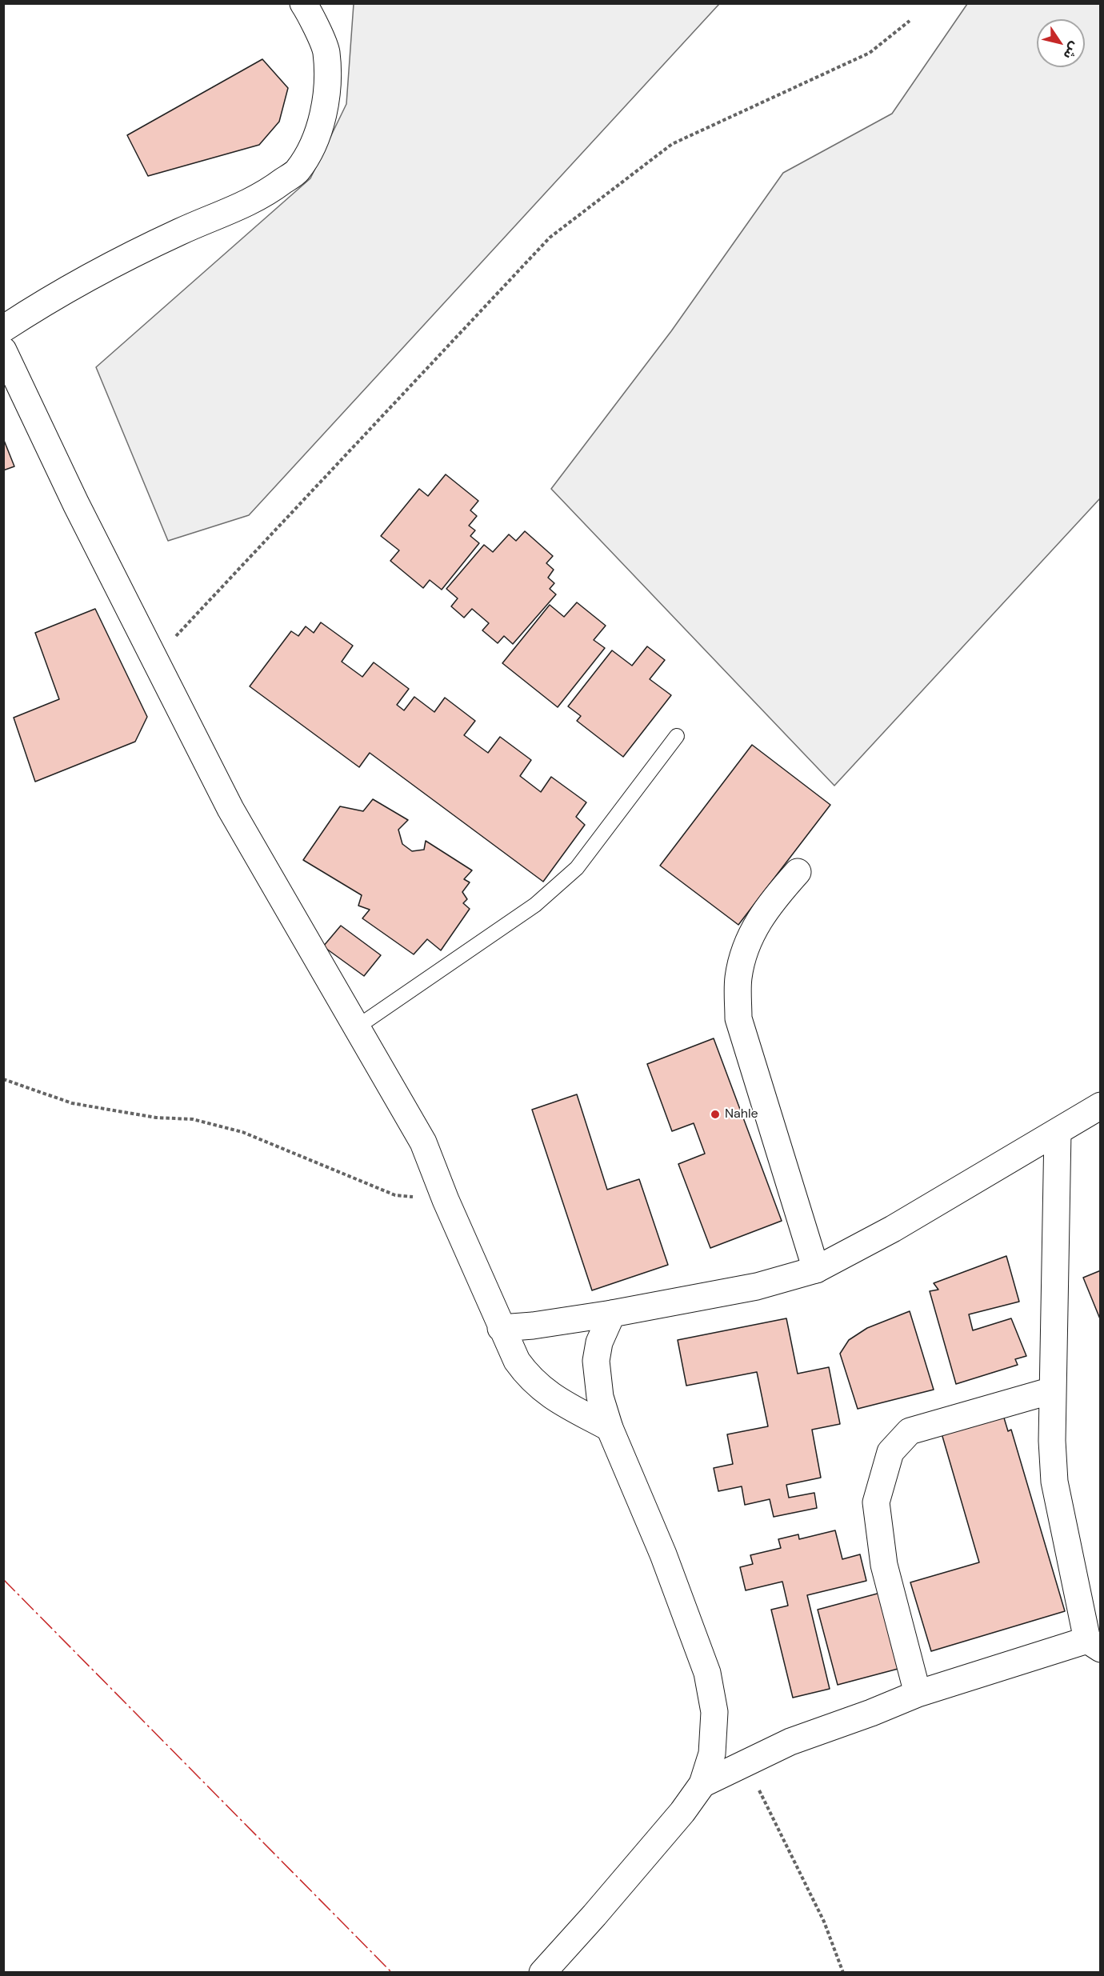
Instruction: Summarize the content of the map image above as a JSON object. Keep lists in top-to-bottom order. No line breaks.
{"places":["Nahle"],"north":"bottom right"}
